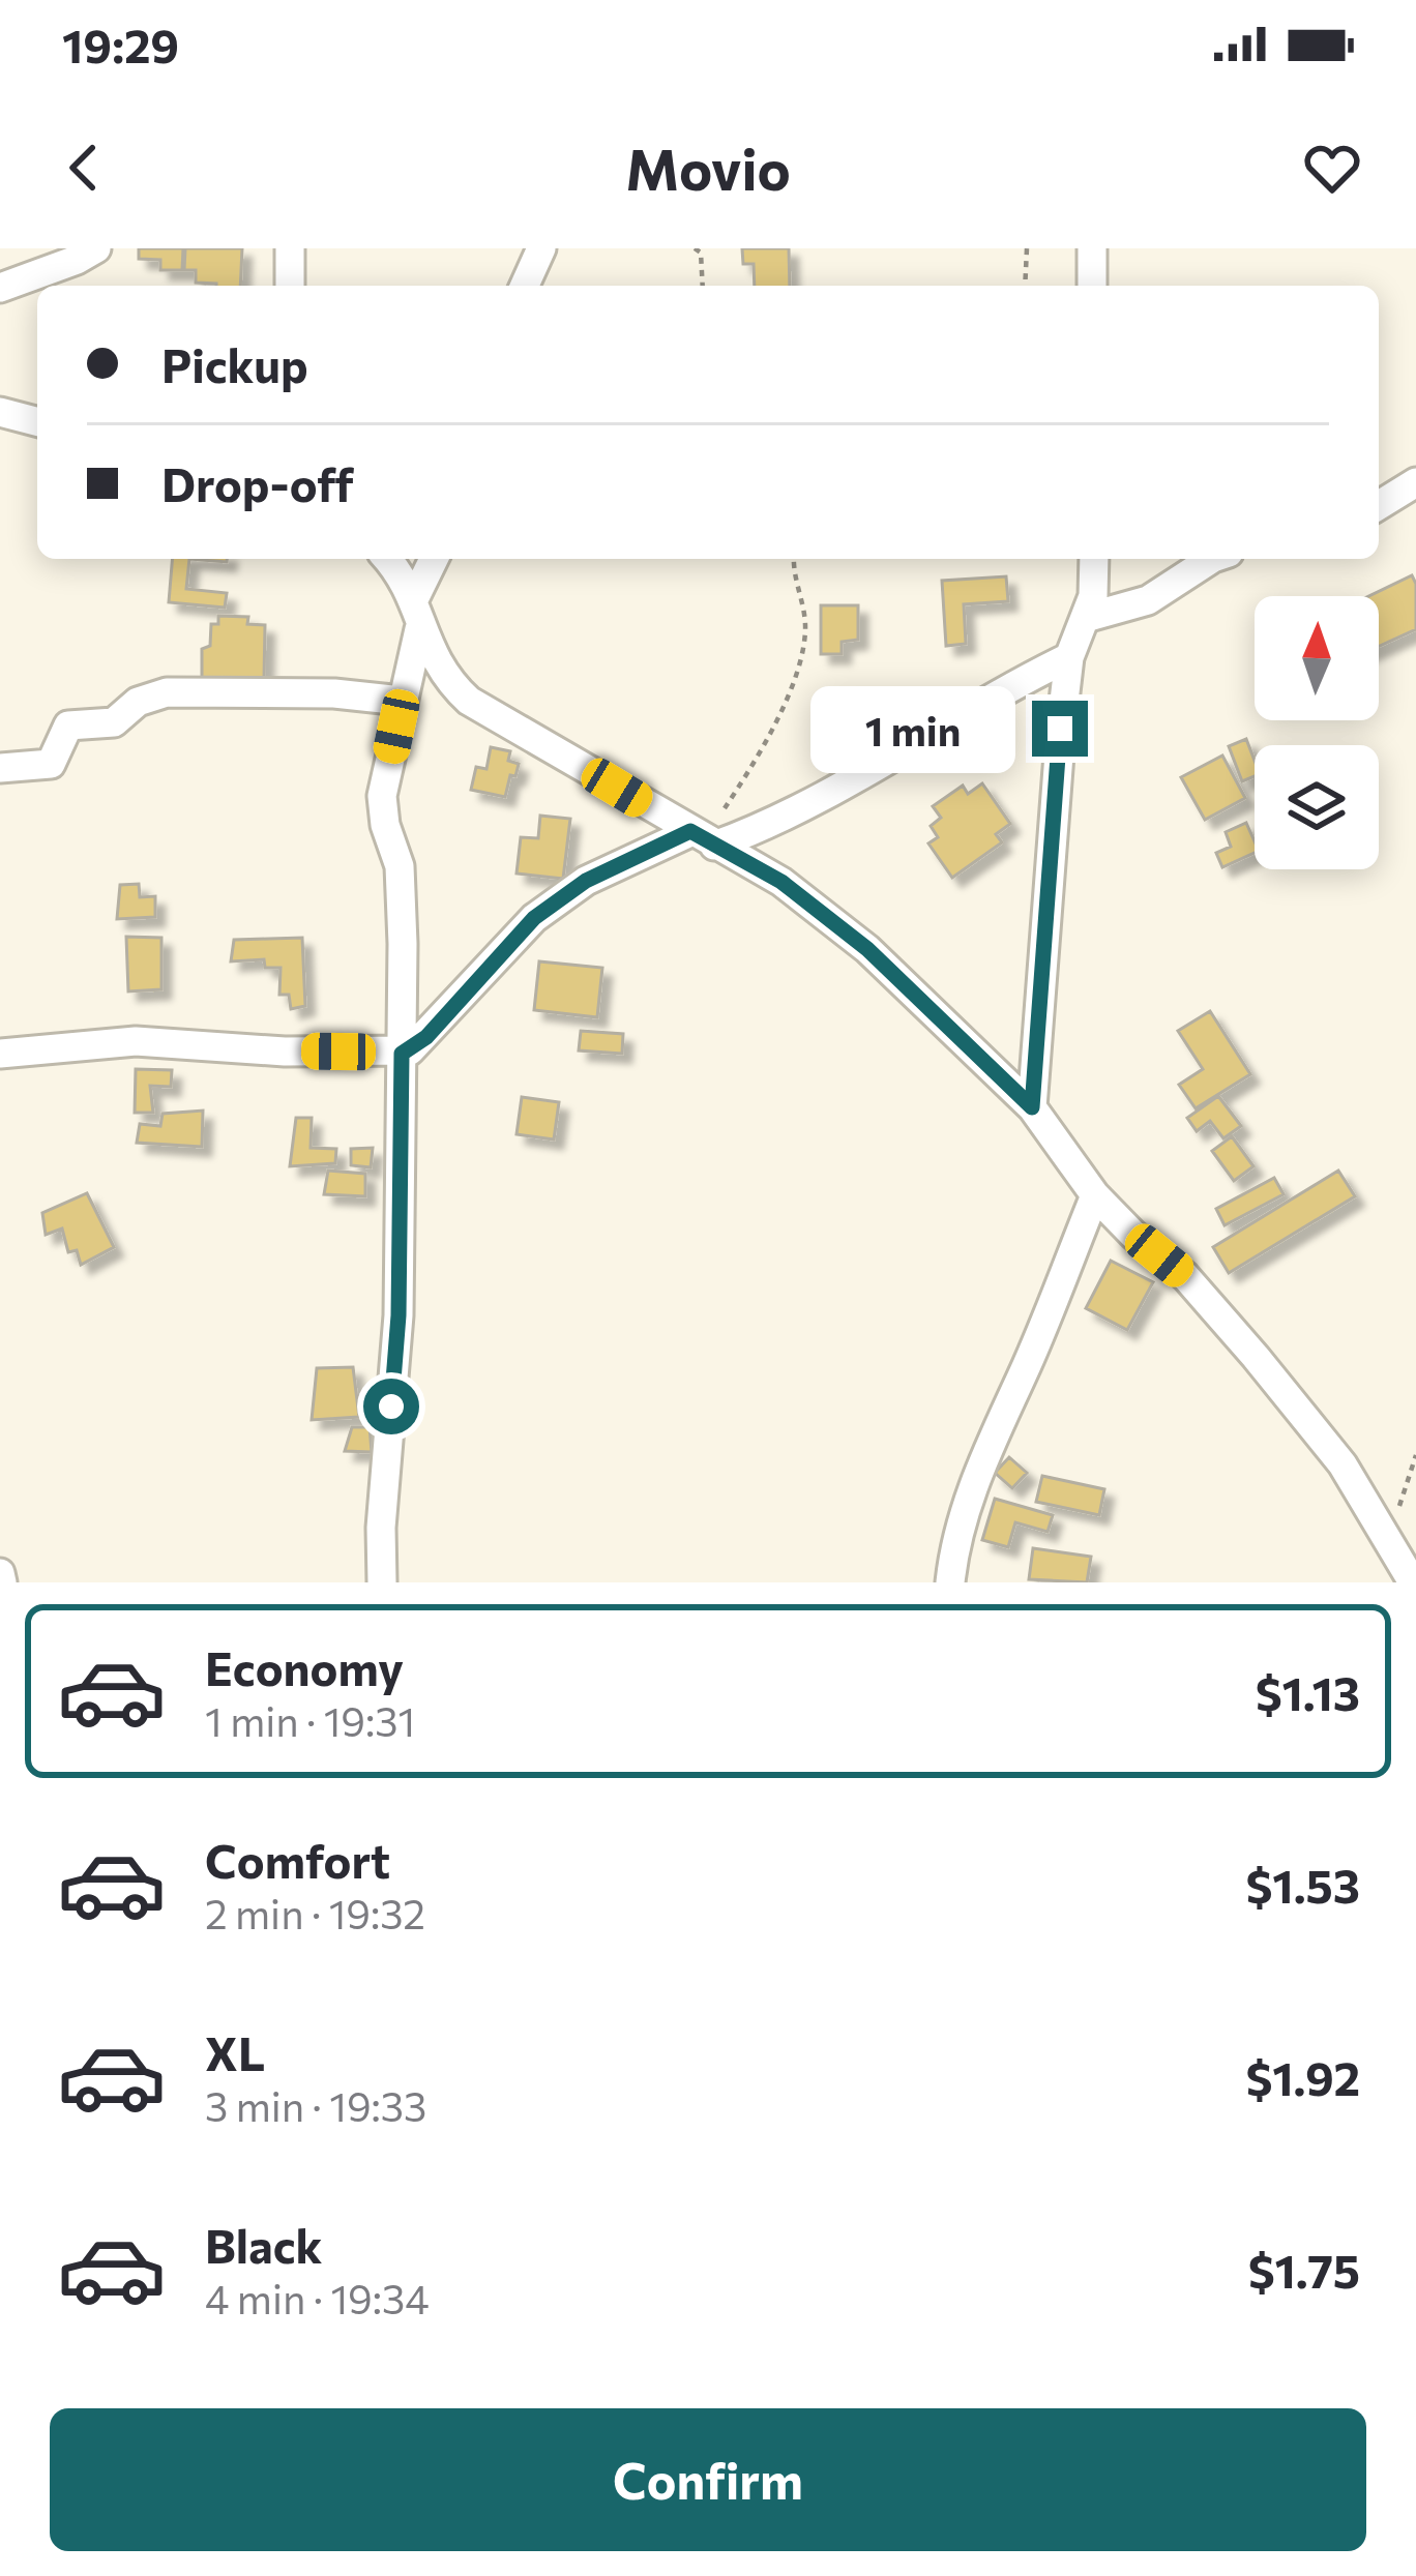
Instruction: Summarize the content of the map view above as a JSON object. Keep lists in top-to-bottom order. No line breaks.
{"north":"top","page":{"status":"19:29","header":"Movio","banner":["Pickup","Drop-off"],"bubble":"1 min","list":[{"name":"Economy","note":"1 min · 19:31","value":"$1.13"},{"name":"Comfort","note":"2 min · 19:32","value":"$1.53"},{"name":"XL","note":"3 min · 19:33","value":"$1.92"},{"name":"Black","note":"4 min · 19:34","value":"$1.75"}],"buttons":"Confirm"}}
